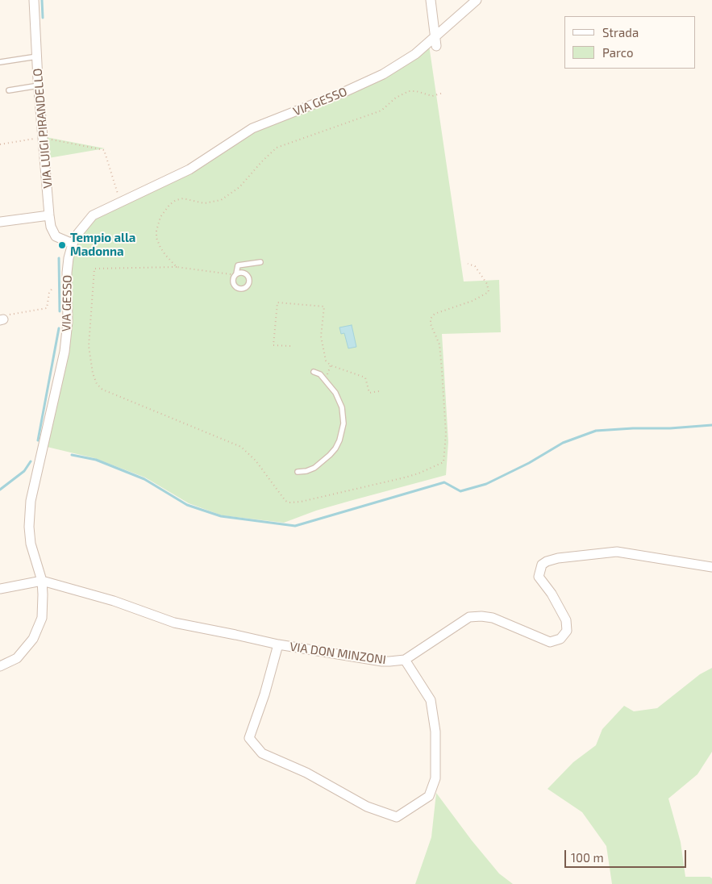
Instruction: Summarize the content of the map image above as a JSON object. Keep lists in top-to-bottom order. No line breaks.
{"streets":{"street":["VIA GESSO","VIA LUIGI PIRANDELLO","VIA DON MINZONI"]},"crossings":[["VIA GESSO","VIA LUIGI PIRANDELLO"],["VIA GESSO","VIA DON MINZONI"]],"places":["Tempio alla Madonna"],"legend":["Strada","Parco"],"scale_bar":"100 m"}
